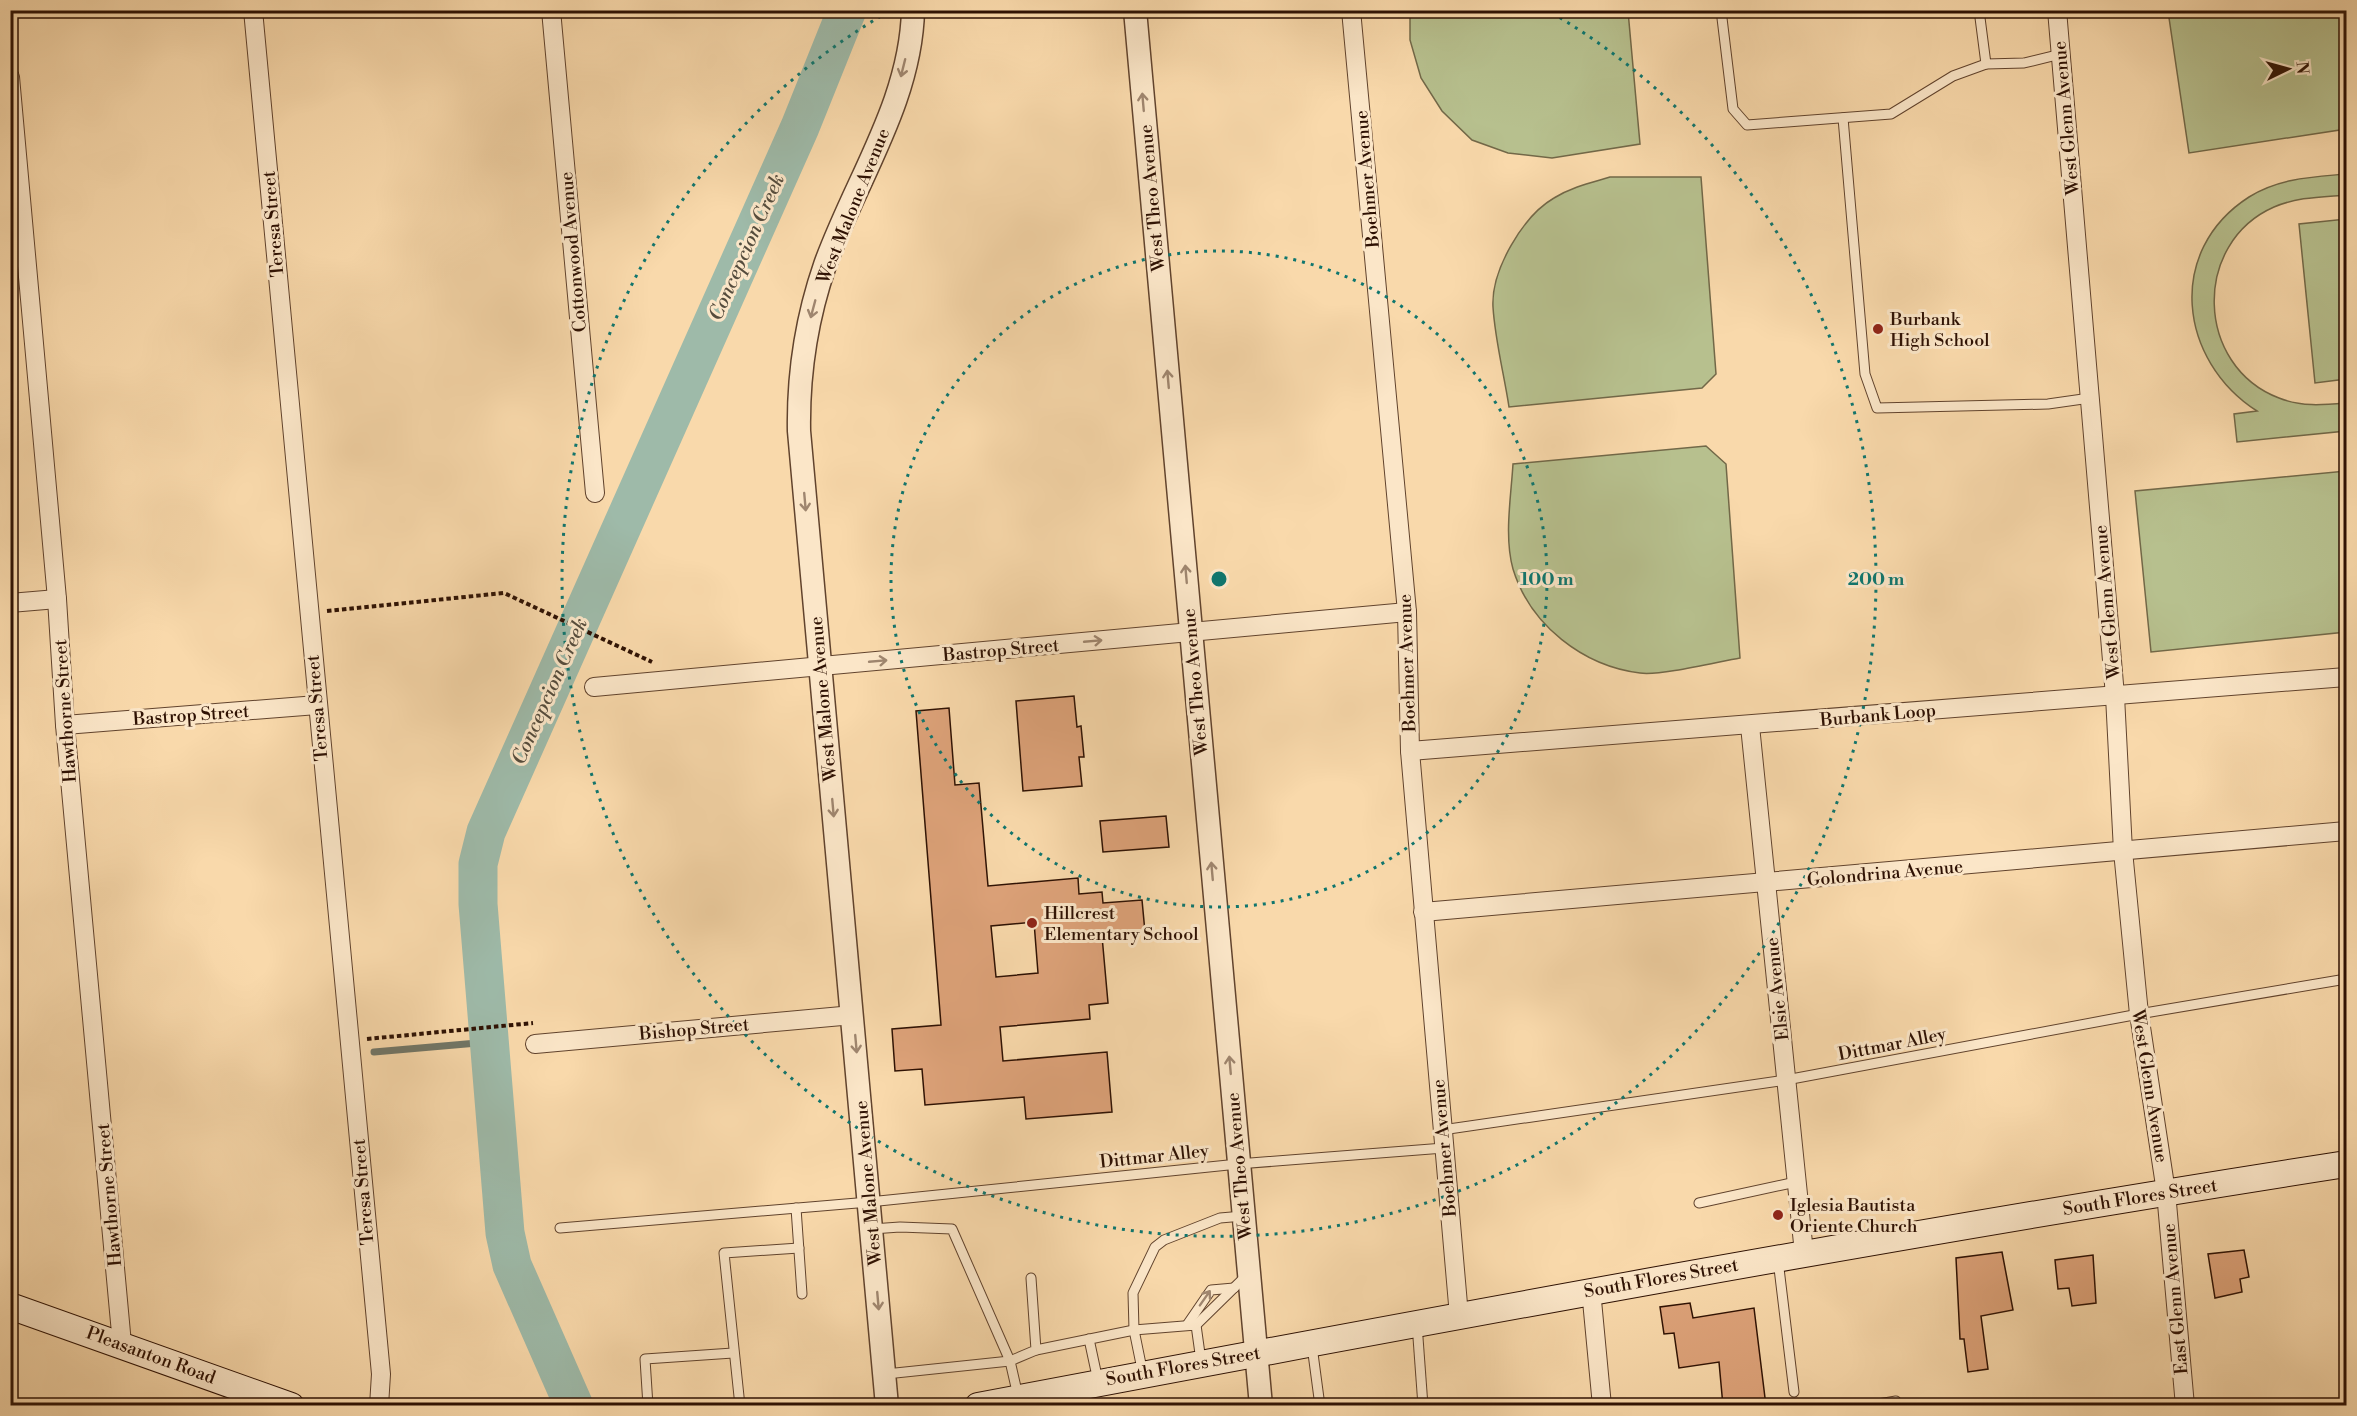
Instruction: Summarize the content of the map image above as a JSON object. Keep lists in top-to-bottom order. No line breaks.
{"streets":{"main road":["South Flores Street","Pleasanton Road"],"street":["West Glenn Avenue","Boehmer Avenue","West Theo Avenue","West Malone Avenue","Teresa Street","Cottonwood Avenue","Bastrop Street","Hawthorne Street","Burbank Loop","Golondrina Avenue","Elsie Avenue","Bishop Street","East Glenn Avenue"],"lane":["Dittmar Alley"]},"crossings":[["West Glenn Avenue","Burbank Loop"],["West Glenn Avenue","Golondrina Avenue"],["West Glenn Avenue","Dittmar Alley"],["West Glenn Avenue","South Flores Street"],["West Glenn Avenue","East Glenn Avenue"],["Boehmer Avenue","Bastrop Street"],["Boehmer Avenue","Burbank Loop"],["Boehmer Avenue","Golondrina Avenue"],["Boehmer Avenue","Dittmar Alley"],["Boehmer Avenue","South Flores Street"],["West Theo Avenue","Bastrop Street"],["West Theo Avenue","Dittmar Alley"],["West Theo Avenue","South Flores Street"],["West Malone Avenue","Bastrop Street"],["West Malone Avenue","Bishop Street"],["West Malone Avenue","Dittmar Alley"],["Teresa Street","Bastrop Street"],["Bastrop Street","Hawthorne Street"],["Hawthorne Street","Pleasanton Road"],["Burbank Loop","Elsie Avenue"],["Golondrina Avenue","Elsie Avenue"],["Elsie Avenue","Dittmar Alley"],["Elsie Avenue","South Flores Street"],["South Flores Street","East Glenn Avenue"]],"one_way":["West Theo Avenue","West Malone Avenue"],"water":["Concepcion Creek"],"places":["Burbank High School","Hillcrest Elementary School","Iglesia Bautista Oriente Church"],"north":"right","rings":["100 m","200 m"]}
